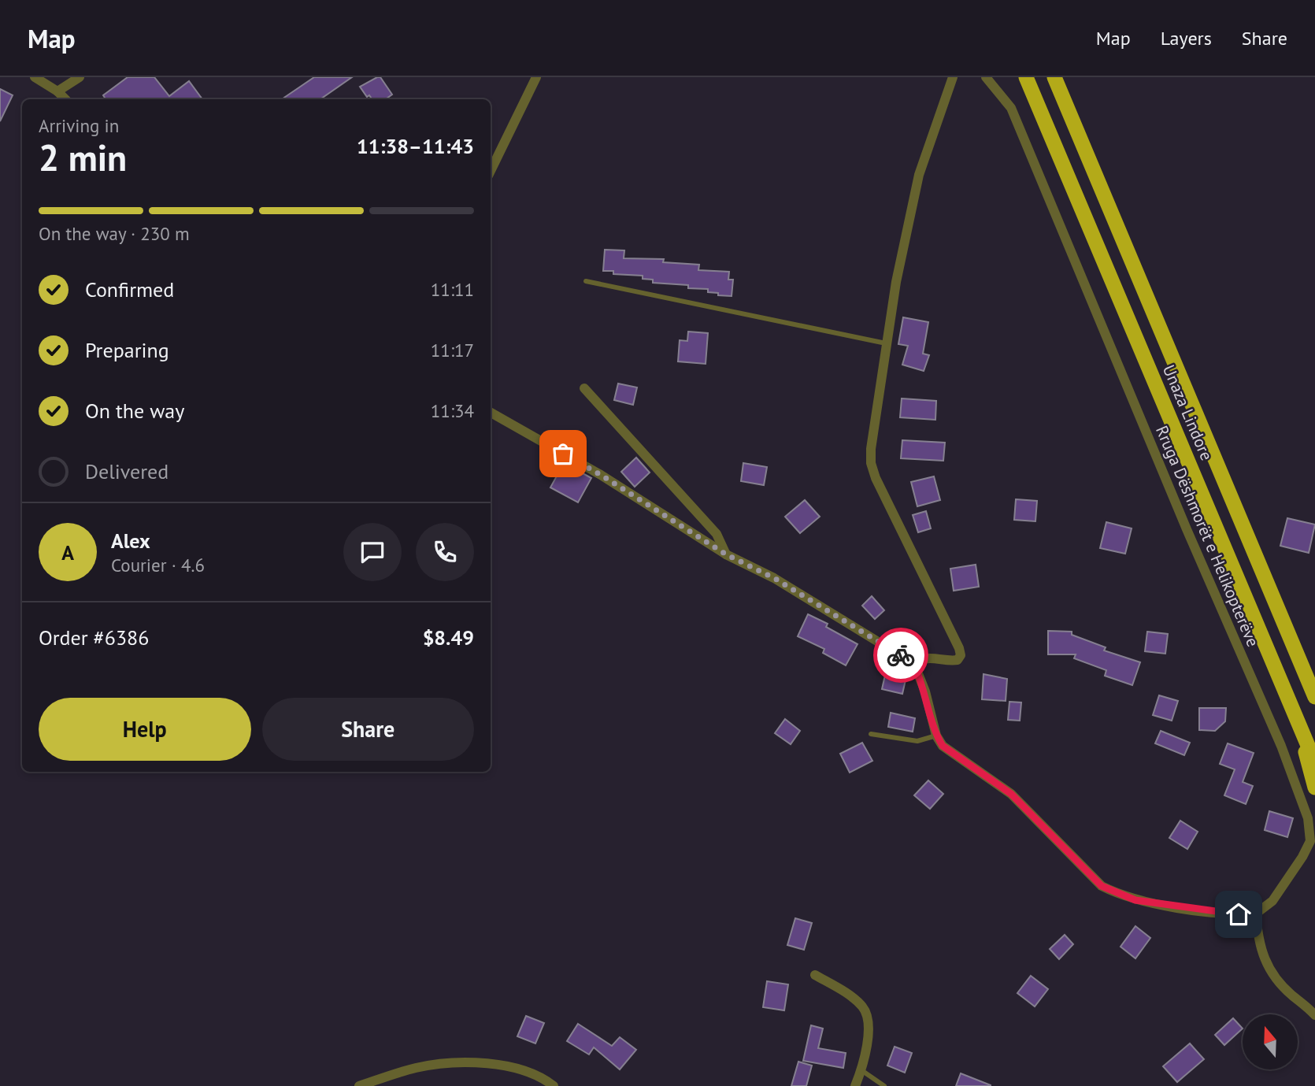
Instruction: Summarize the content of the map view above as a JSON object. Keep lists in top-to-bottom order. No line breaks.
{"streets":{"highway":["Unaza Lindore"],"street":["Rruga Dëshmorët e Helikopterëve"]},"north":"top","page":{"header":"Map","nav":["Map","Layers","Share"],"heading":["2 min","Arriving in","11:38–11:43"],"panel":["Alex","Courier · 4.6","Order #6386","$8.49"],"bar":"On the way · 230 m","list":[["Confirmed","11:11"],["Preparing","11:17"],["On the way","11:34"],"Delivered"],"round":"A","buttons":["Help","Share"]}}
